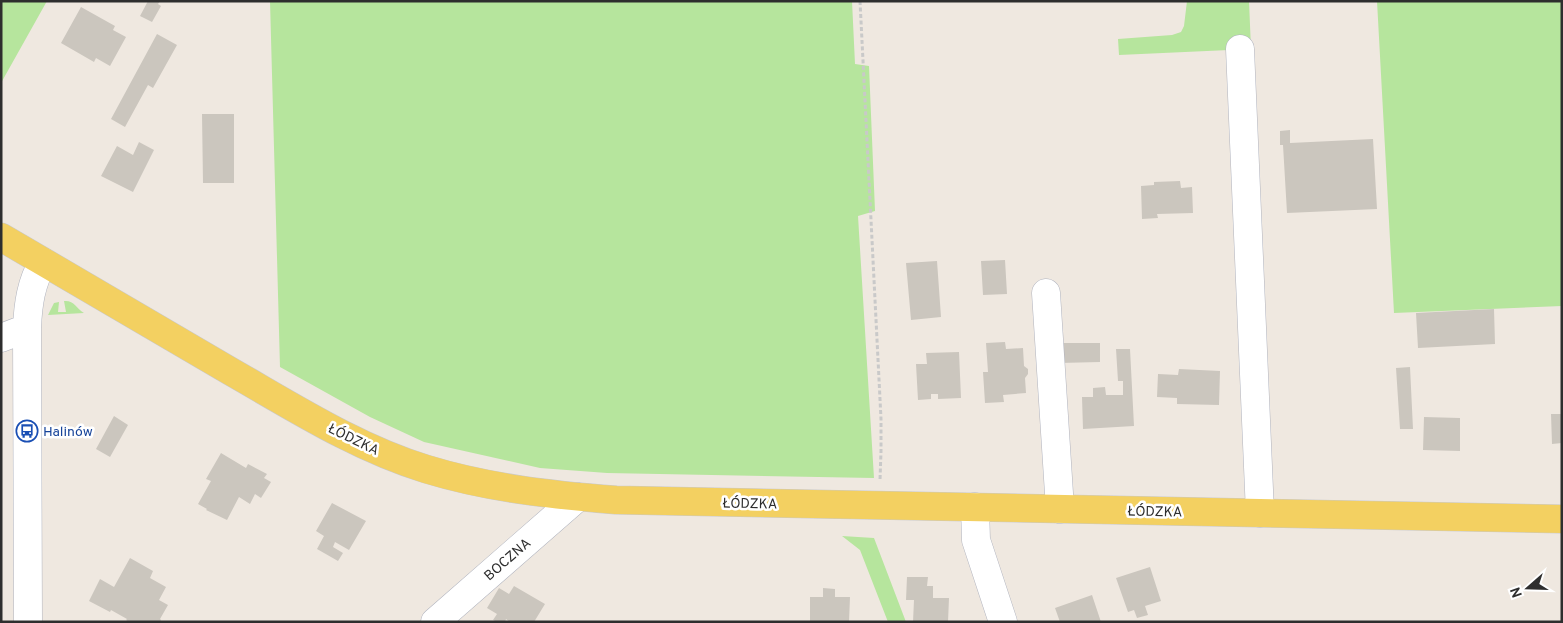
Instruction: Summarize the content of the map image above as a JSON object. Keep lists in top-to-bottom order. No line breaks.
{"streets":{"main road":["ŁÓDZKA"],"street":["BOCZNA"]},"crossings":[["ŁÓDZKA","BOCZNA"]],"places":{"bus stop":["Halinów"]},"north":"left"}
